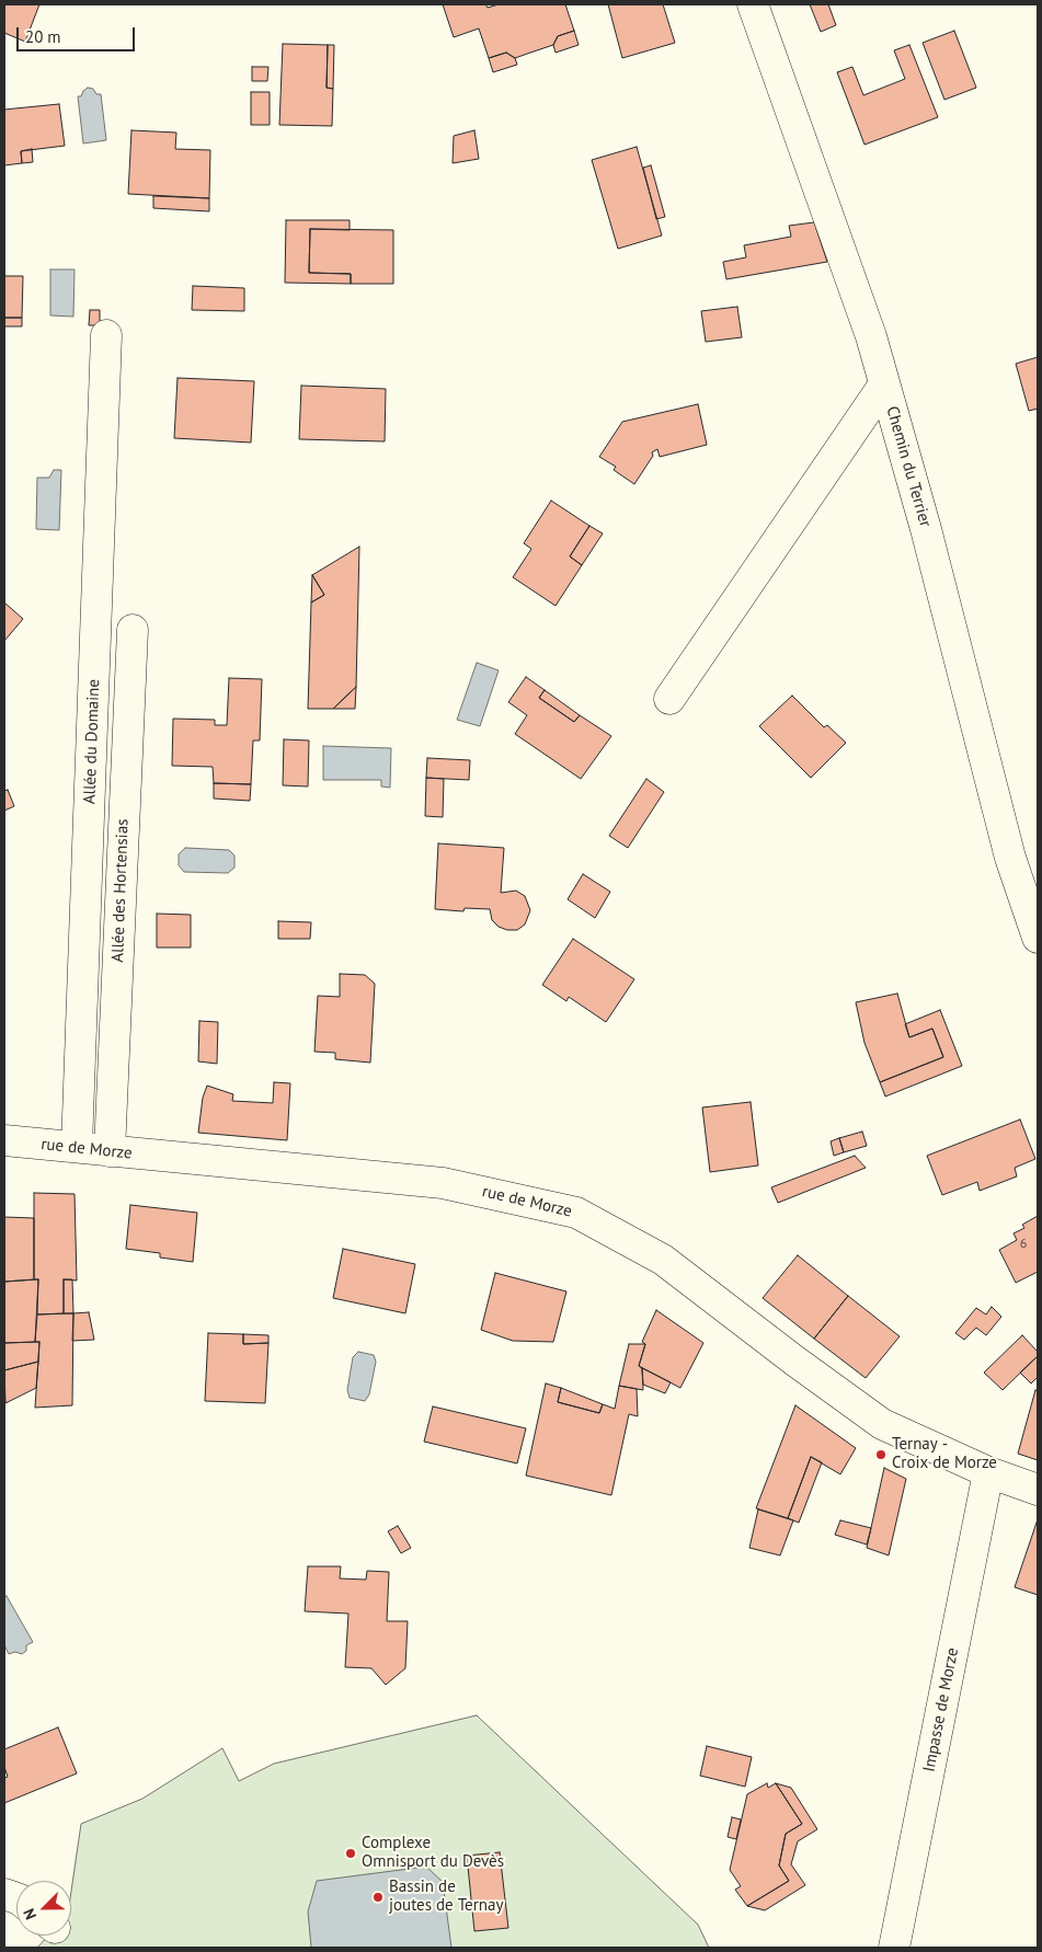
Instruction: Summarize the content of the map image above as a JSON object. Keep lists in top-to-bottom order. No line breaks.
{"streets":{"street":["Chemin du Terrier","Allée du Domaine","Allée des Hortensias","rue de Morze","Impasse de Morze"]},"crossings":[["Allée du Domaine","rue de Morze"],["Allée des Hortensias","rue de Morze"],["rue de Morze","Impasse de Morze"]],"places":["Ternay - Croix de Morze","Complexe Omnisport du Devès","Bassin de joutes de Ternay"],"house_numbers":["6"],"scale_bar":"20 m","north":"bottom left"}
